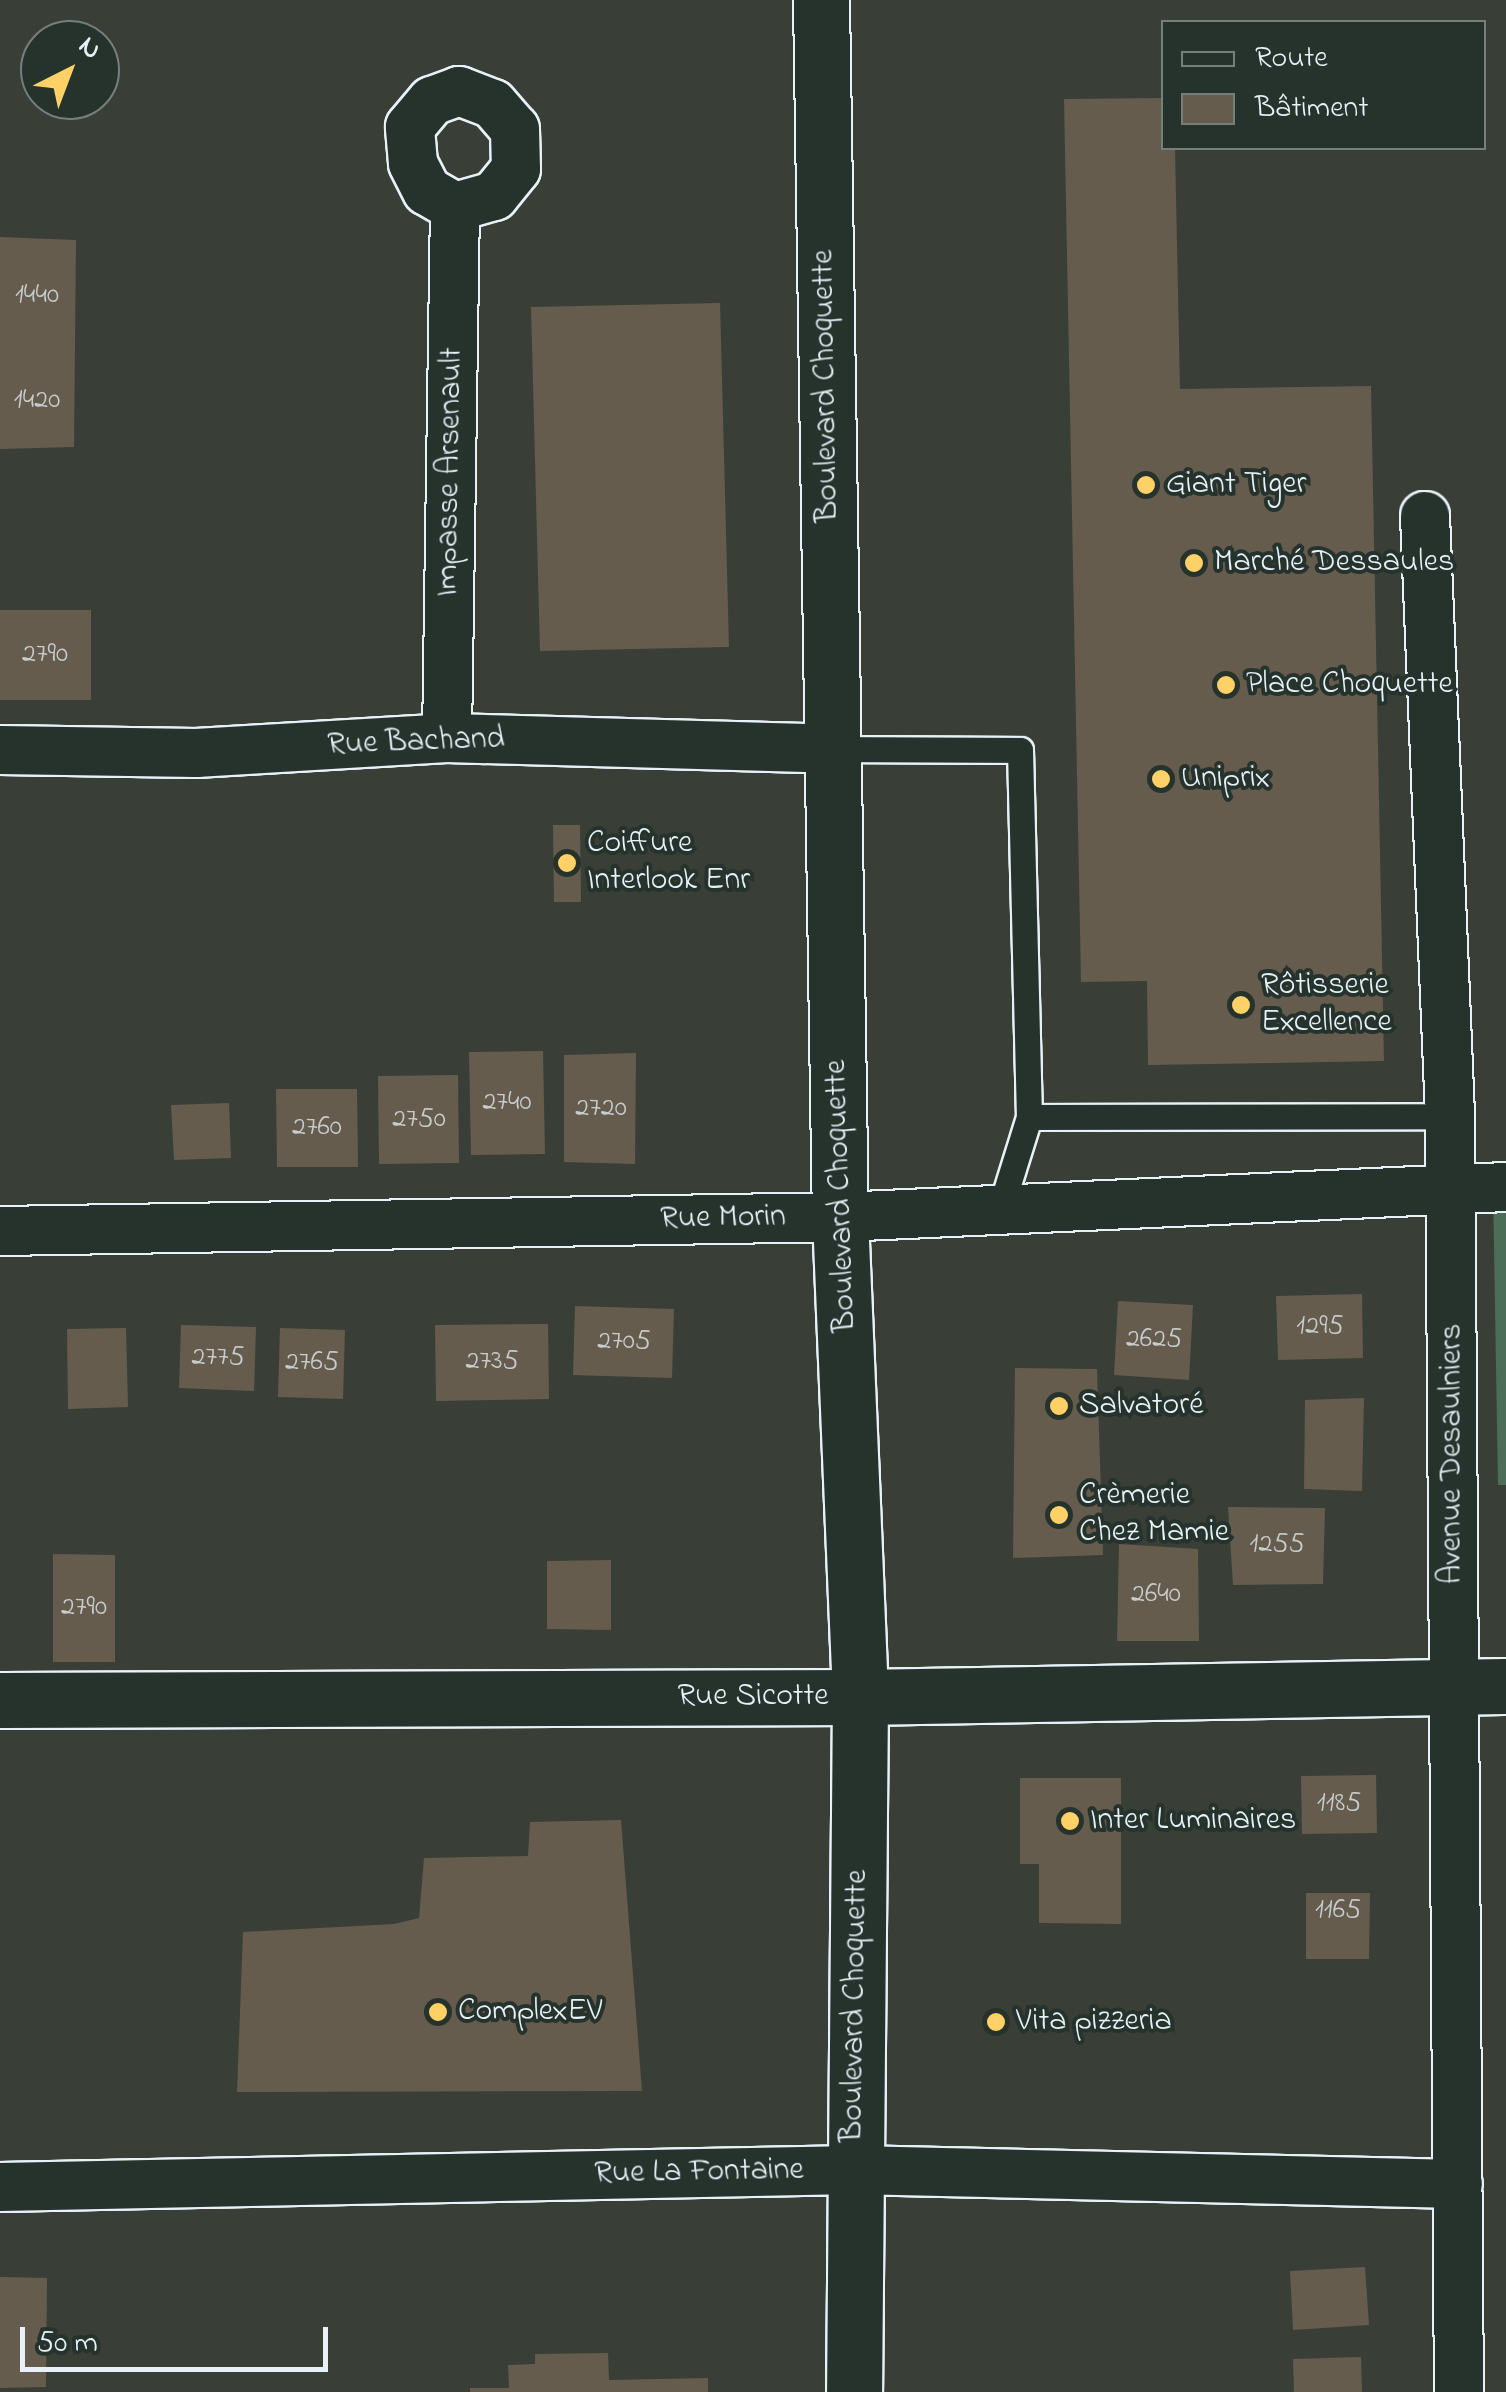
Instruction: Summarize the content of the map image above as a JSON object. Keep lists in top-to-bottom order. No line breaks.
{"streets":{"main road":["Boulevard Choquette","Rue Sicotte"],"street":["Impasse Arsenault","Rue Bachand","Rue Morin","Avenue Desaulniers","Rue La Fontaine"]},"crossings":[["Boulevard Choquette","Rue Bachand"],["Boulevard Choquette","Rue Morin"],["Boulevard Choquette","Rue Sicotte"],["Boulevard Choquette","Rue La Fontaine"],["Impasse Arsenault","Rue Bachand"],["Rue Morin","Avenue Desaulniers"],["Avenue Desaulniers","Rue Sicotte"],["Avenue Desaulniers","Rue La Fontaine"]],"places":["Giant Tiger","Marché Dessaules","Place Choquette","Uniprix","Coiffure Interlook Enr","Rôtisserie Excellence","Salvatoré","Crèmerie Chez Mamie","Inter Luminaires","ComplexEV","Vita pizzeria"],"house_numbers":["1440","1420","2790","2740","2720","2750","2760","1295","2625","2705","2775","2735","2765","1255","2640","2790","1185","1165"],"legend":["Route","Bâtiment"],"scale_bar":"50 m","north":"top right"}
